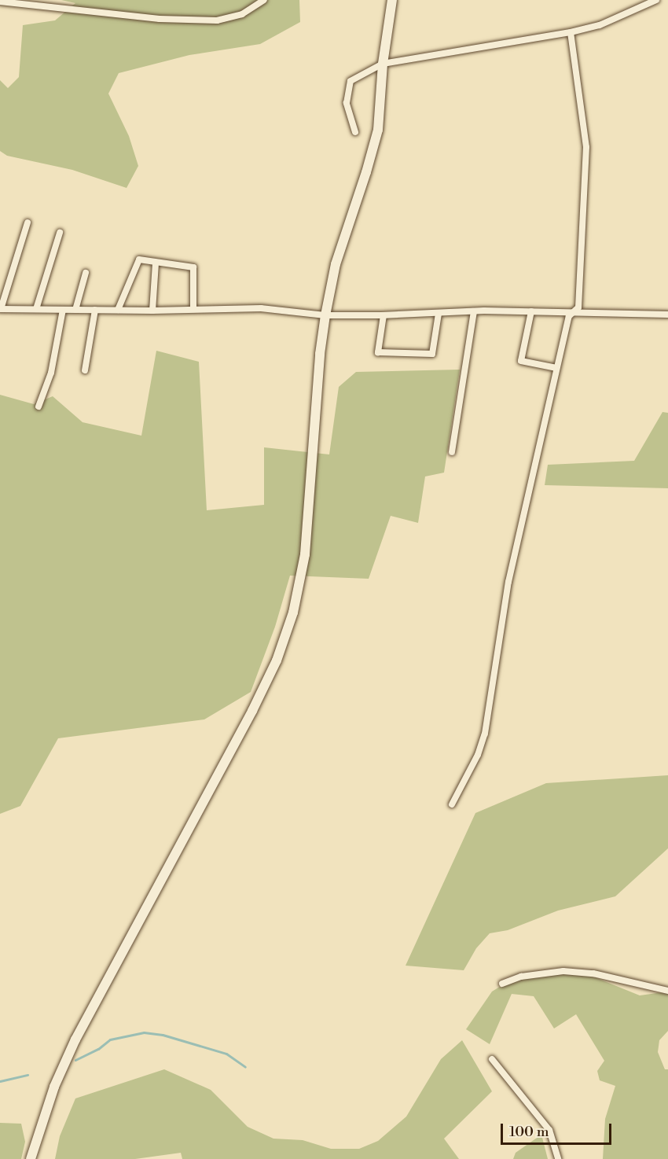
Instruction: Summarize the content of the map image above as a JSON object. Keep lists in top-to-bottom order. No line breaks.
{"scale_bar":"100 m"}
